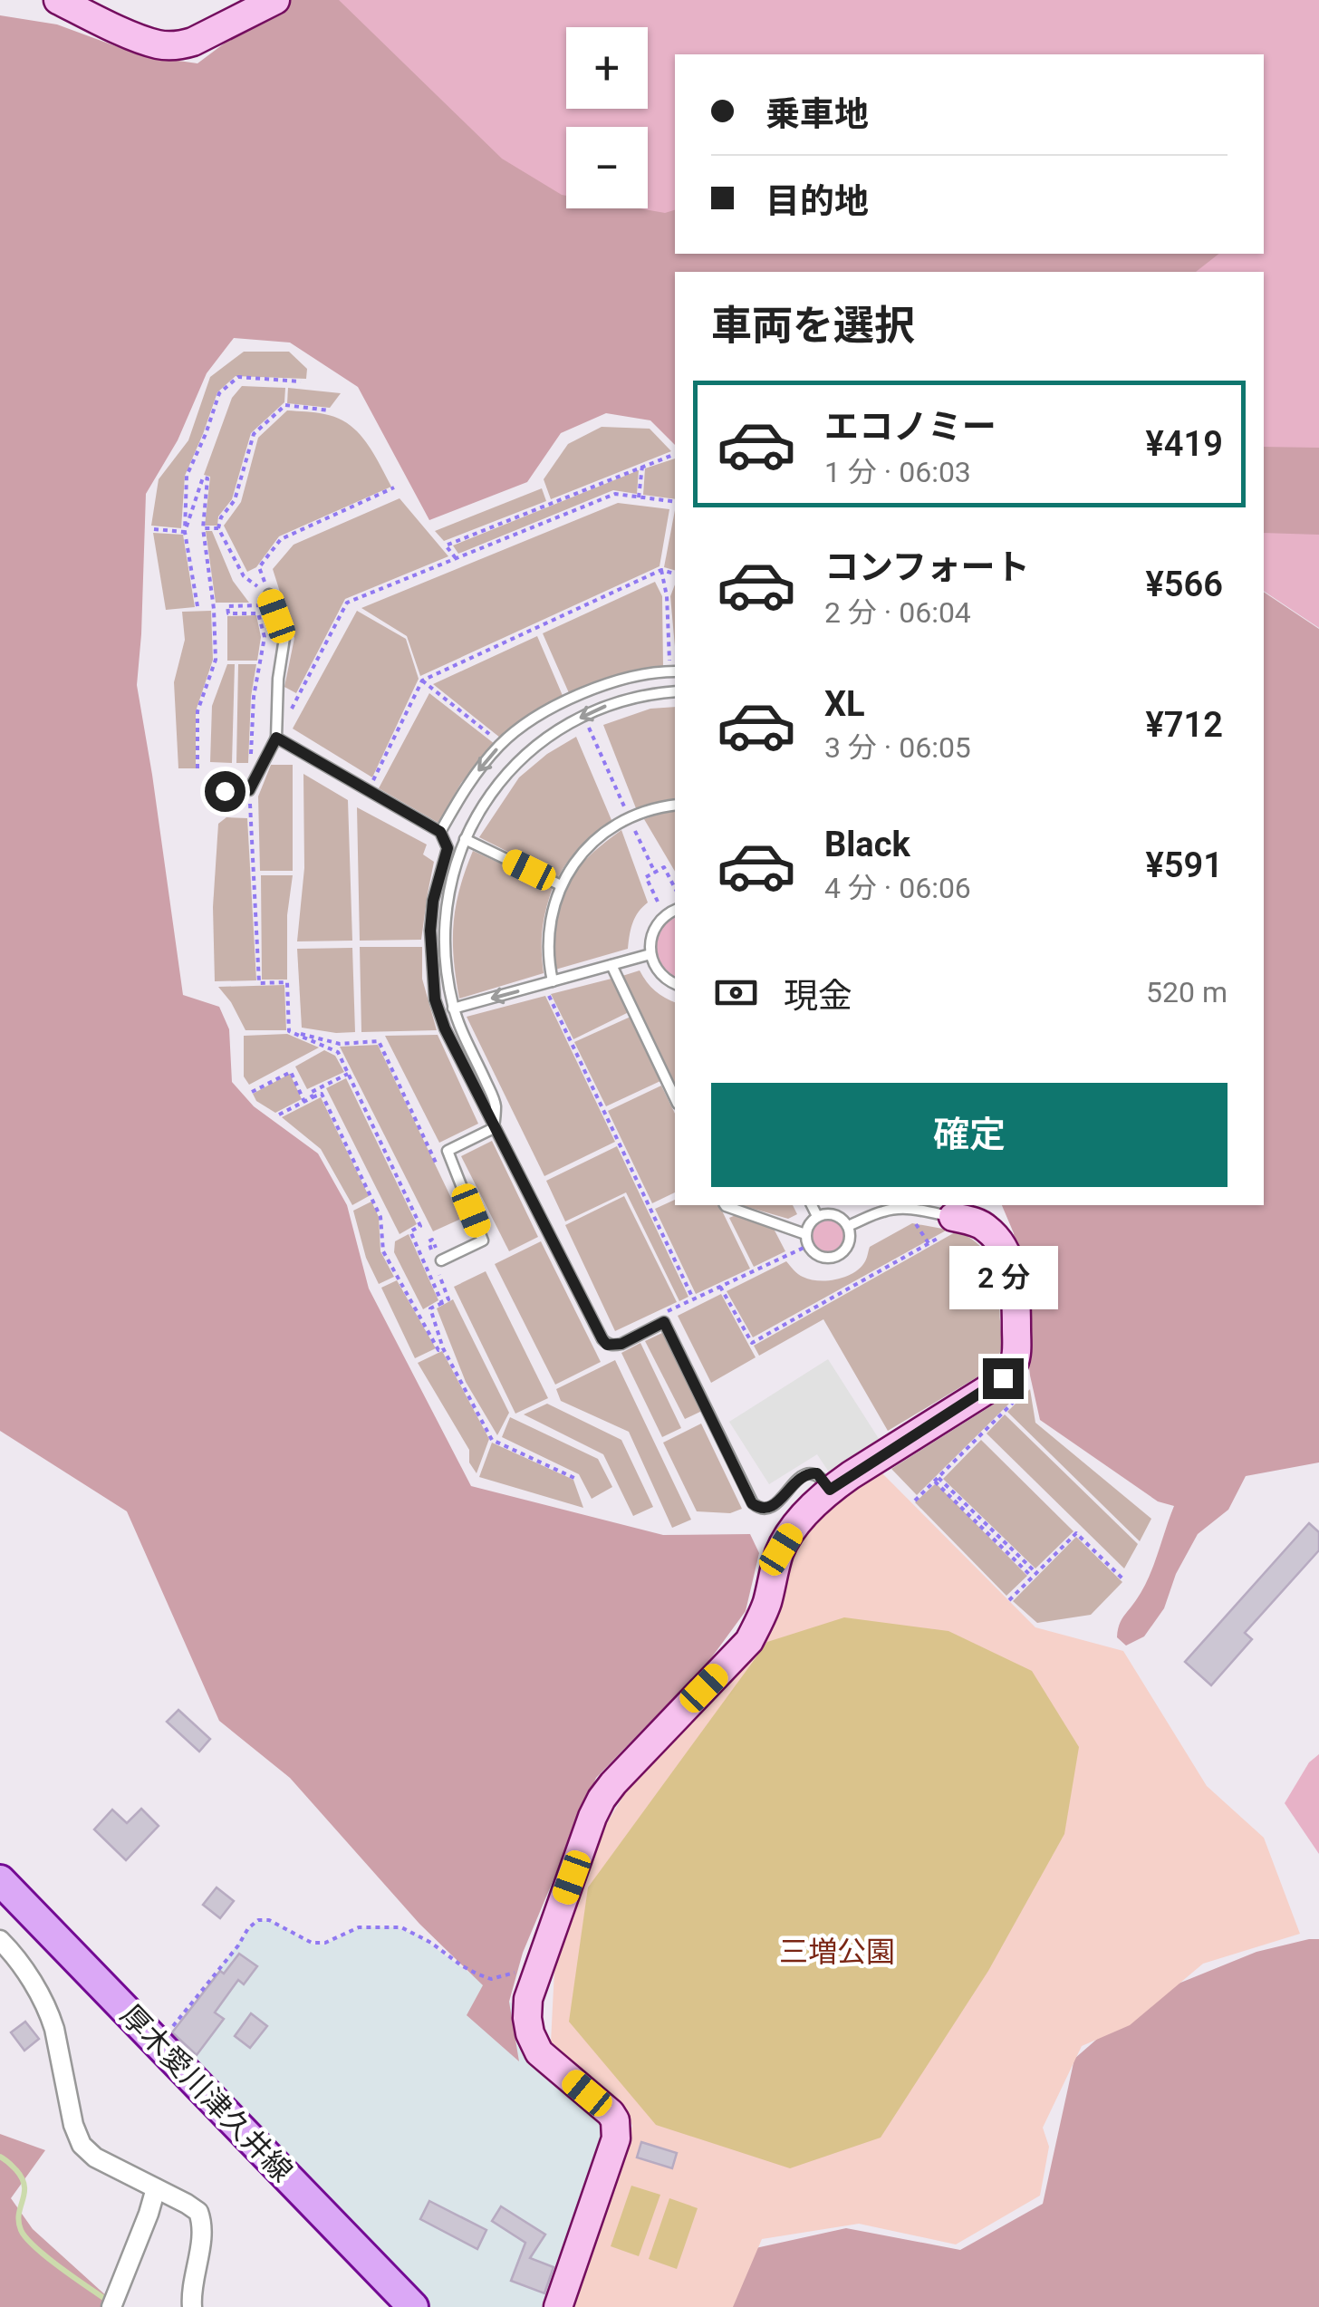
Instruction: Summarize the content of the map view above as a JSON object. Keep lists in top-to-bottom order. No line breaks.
{"streets":{"main road":["厚木愛川津久井線"]},"parks":["三増公園"],"page":{"map_buttons":["+","−"],"banner":["乗車地","目的地"],"heading":"車両を選択","list":[{"name":"エコノミー","note":"1 分 · 06:03","value":"¥419"},{"name":"コンフォート","note":"2 分 · 06:04","value":"¥566"},{"name":"XL","note":"3 分 · 06:05","value":"¥712"},{"name":"Black","note":"4 分 · 06:06","value":"¥591"}],"pay":["現金","520 m"],"buttons":"確定","bubble":"2 分"}}
